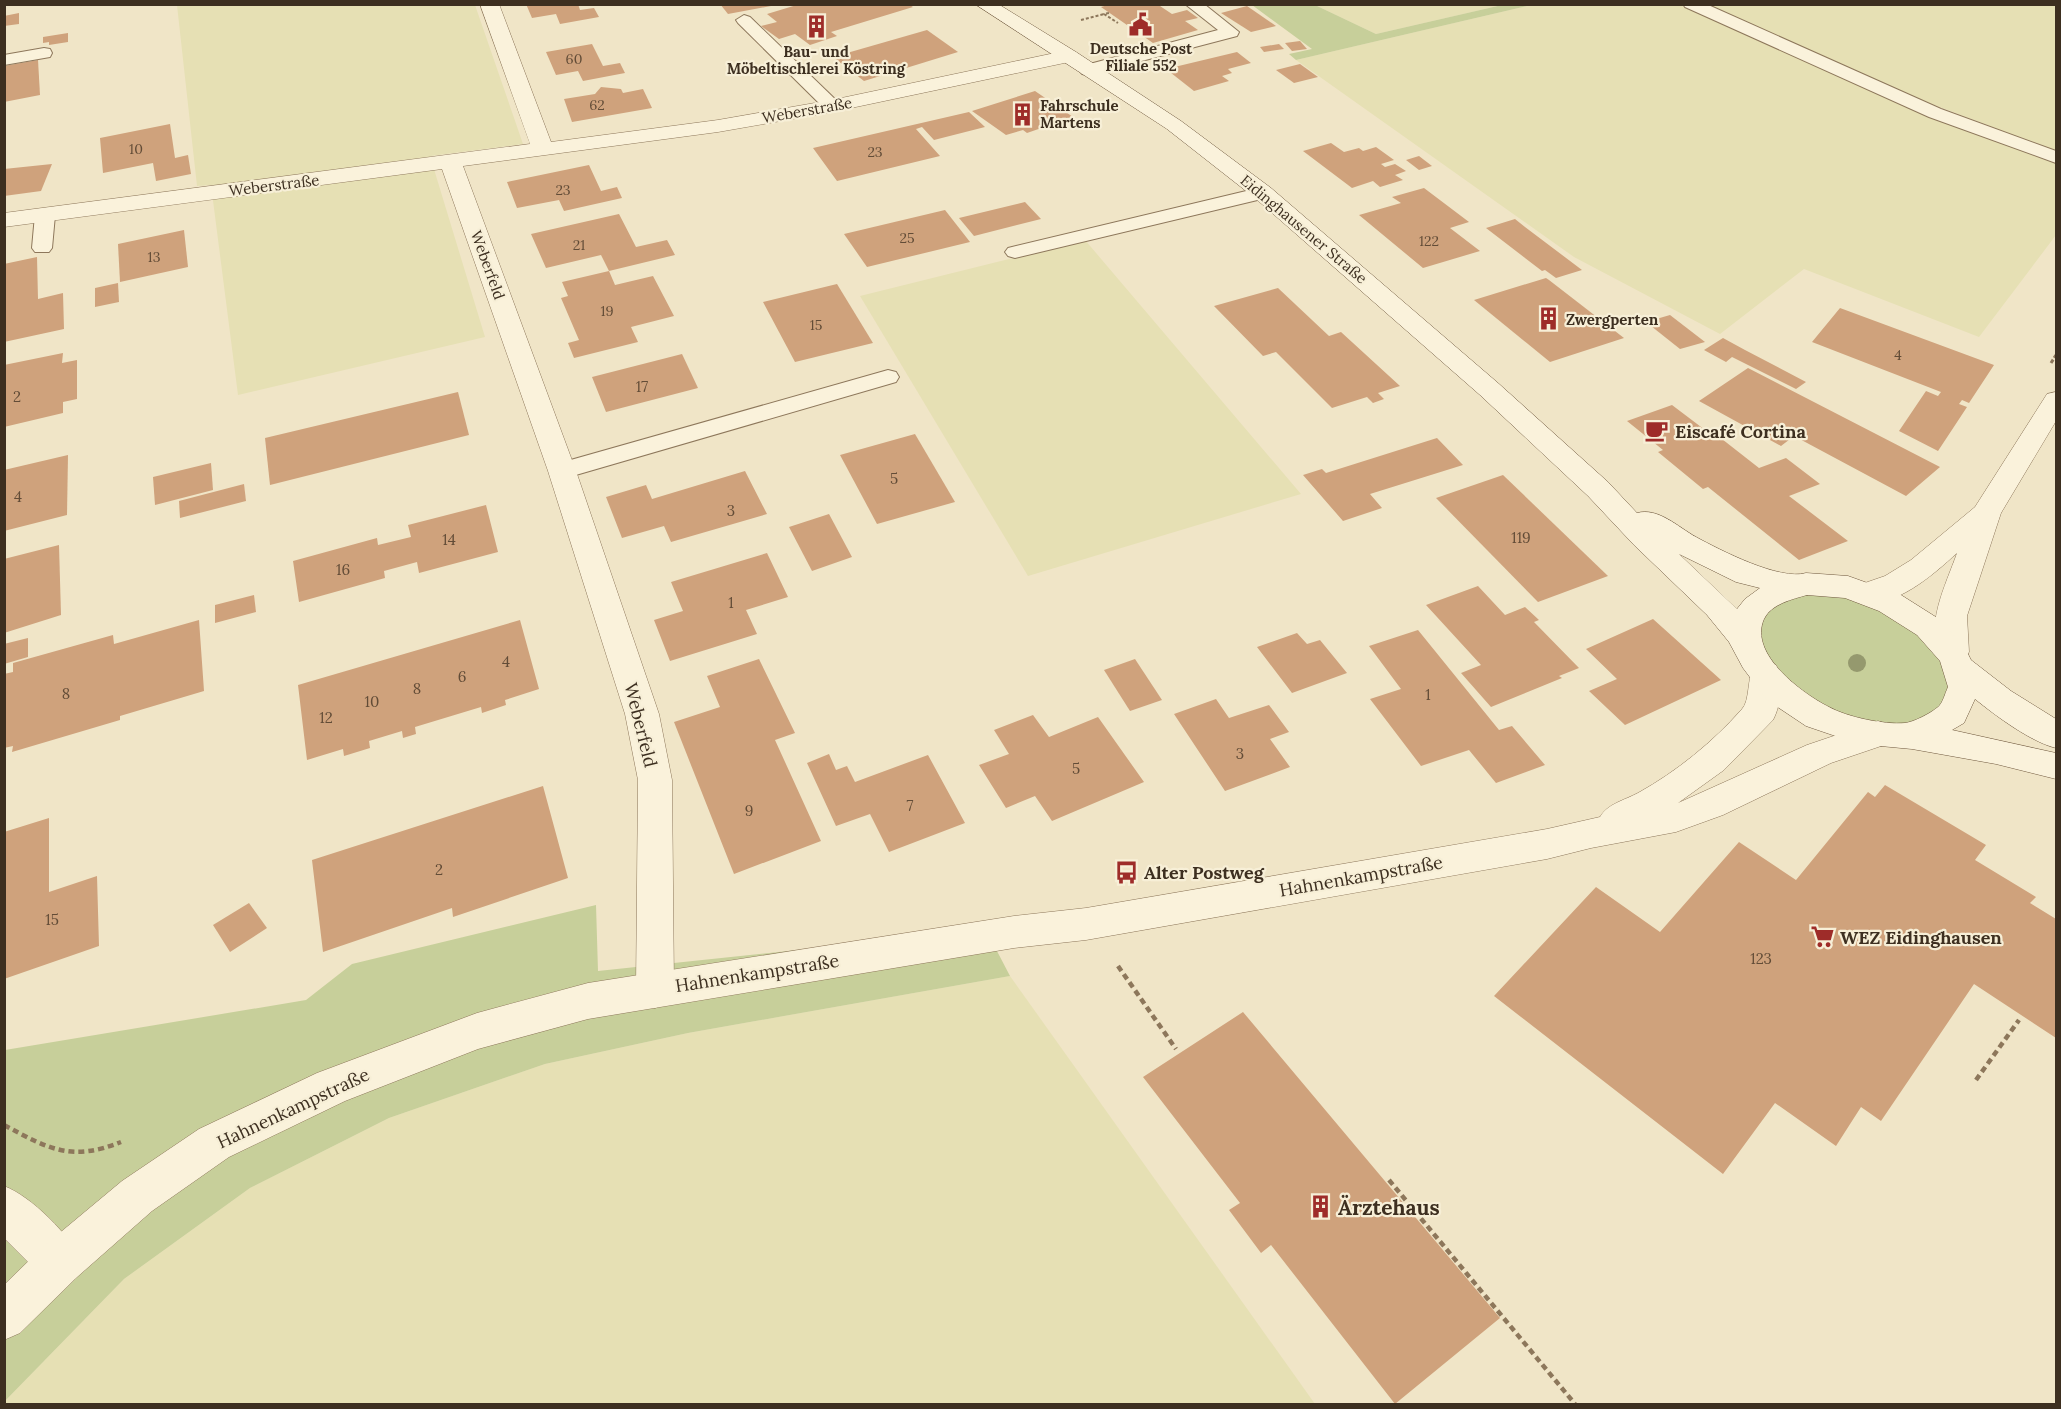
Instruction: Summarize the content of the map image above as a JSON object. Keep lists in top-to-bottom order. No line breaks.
{"streets":{"street":["Weberstraße","Eidinghausener Straße","Weberfeld","Hahnenkampstraße"]},"crossings":[["Weberstraße","Eidinghausener Straße"],["Weberstraße","Weberfeld"],["Eidinghausener Straße","Hahnenkampstraße"],["Weberfeld","Hahnenkampstraße"]],"places":{"public building":["Deutsche Post Filiale 552"],"building":["Bau- und Möbeltischlerei Köstring","Fahrschule Martens","Zwergperten","Ärztehaus"],"cafe":["Eiscafé Cortina"],"bus stop":["Alter Postweg"],"supermarket":["WEZ Eidinghausen"]},"house_numbers":["60","62","10","23","23","25","122","21","13","19","15","4","17","2","5","4","3","119","14","16","1","4","6","8","8","1","10","12","3","5","7","9","2","15","123"]}
